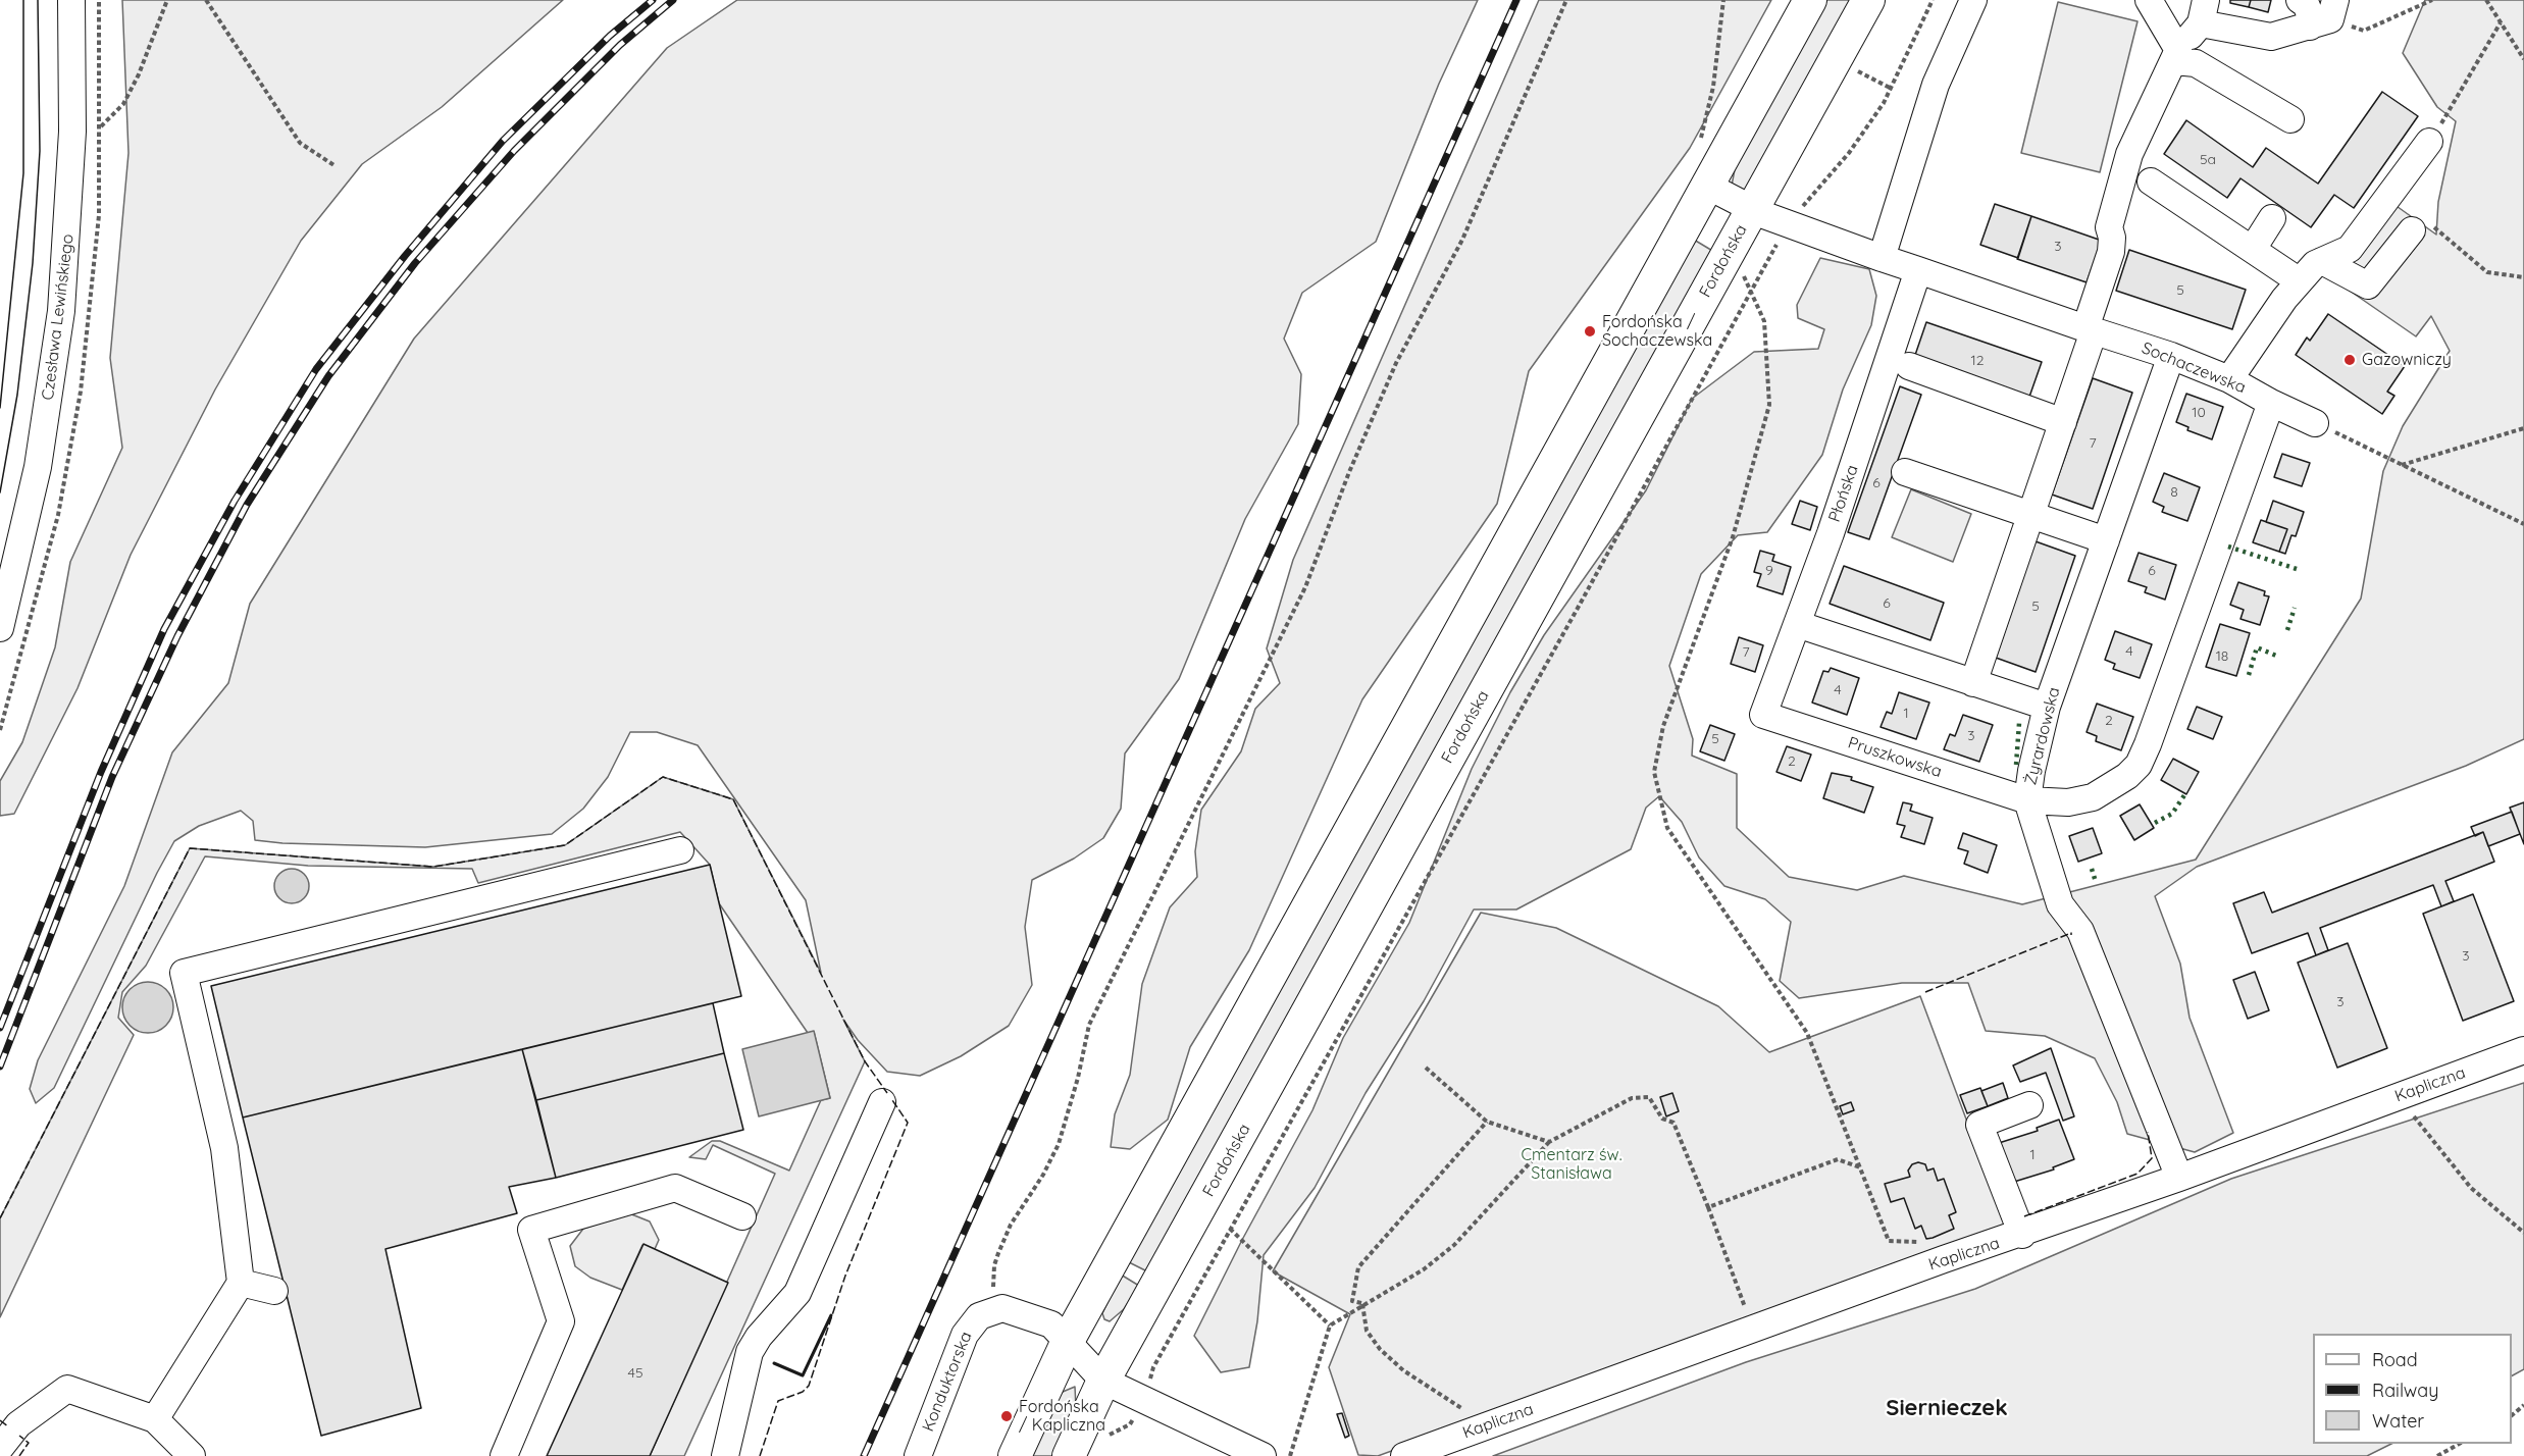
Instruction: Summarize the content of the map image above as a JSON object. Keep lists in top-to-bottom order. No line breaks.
{"streets":{"main road":["Fordońska"],"street":["Czesława Lewińskiego","Sochaczewska","Płońska","Żyrardowska","Pruszkowska","Kapliczna","Konduktorska"]},"crossings":[["Fordońska","Sochaczewska"],["Sochaczewska","Płońska"],["Sochaczewska","Żyrardowska"],["Płońska","Pruszkowska"],["Żyrardowska","Pruszkowska"],["Żyrardowska","Kapliczna"]],"districts":["Siernieczek"],"parks":["Cmentarz św. Stanisława"],"places":["Fordońska / Sochaczewska","Gazowniczy","Fordońska / Kapliczna"],"house_numbers":["5a","3","5","12","10","7","6","8","9","6","6","5","4","7","18","4","1","2","3","5","2","3","3","1","45"],"legend":["Road","Railway","Water"]}
